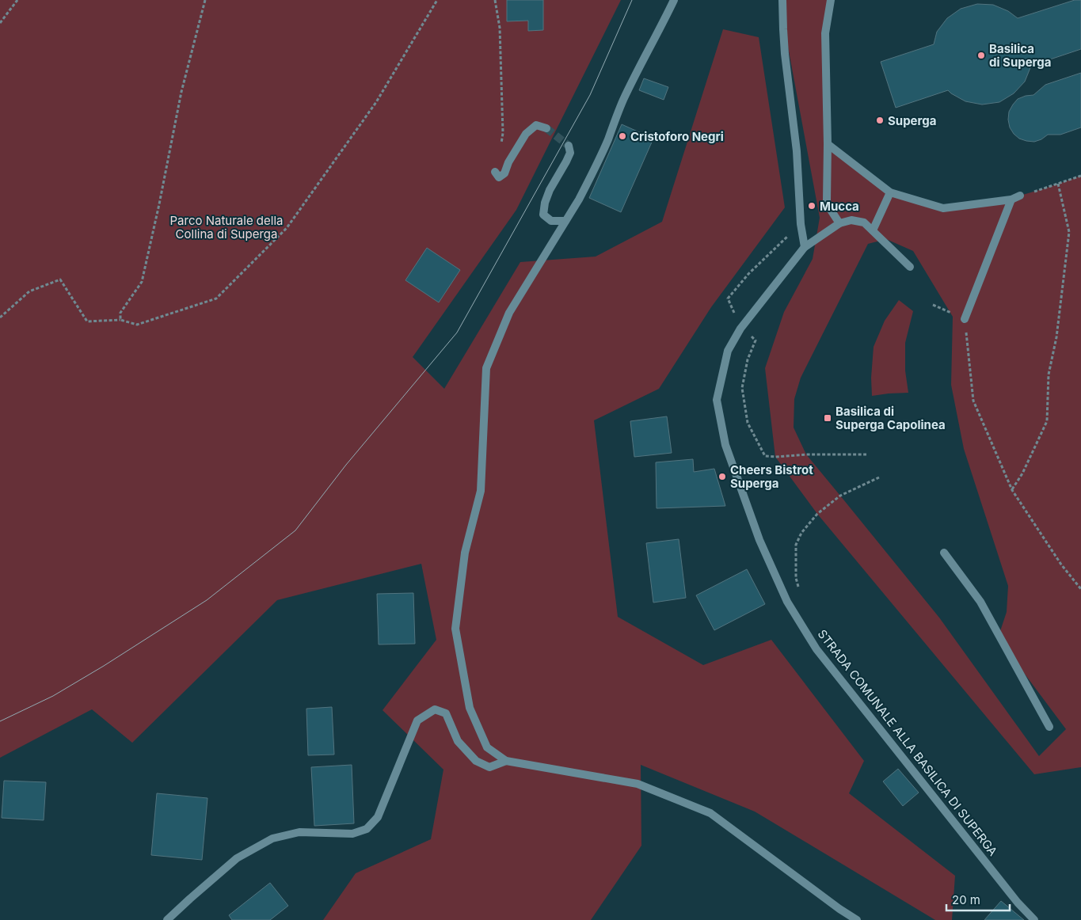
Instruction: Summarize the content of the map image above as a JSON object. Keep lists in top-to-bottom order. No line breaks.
{"streets":{"street":["STRADA COMUNALE ALLA BASILICA DI SUPERGA"]},"parks":["Parco Naturale della Collina di Superga"],"places":{"other":["Basilica di Superga","Superga","Cristoforo Negri","Mucca","Cheers Bistrot Superga"],"transit":["Basilica di Superga Capolinea"]},"scale_bar":"20 m"}
